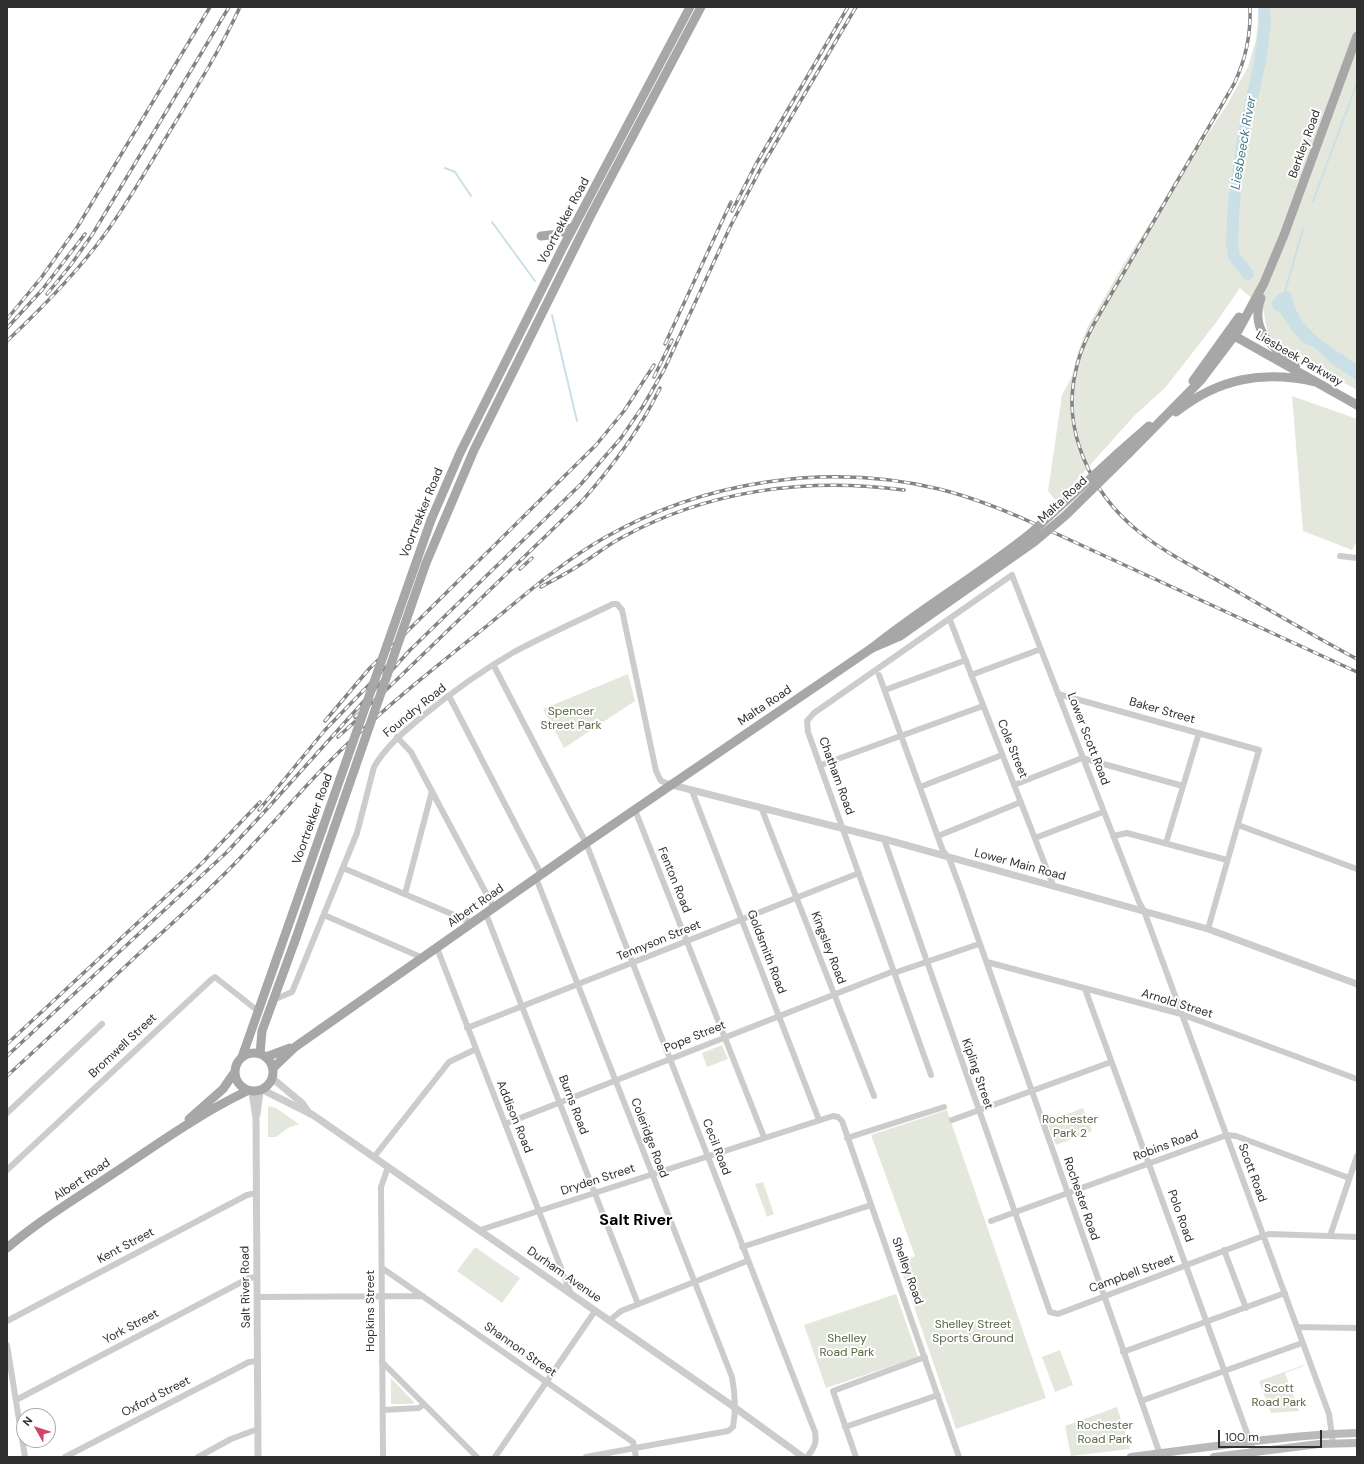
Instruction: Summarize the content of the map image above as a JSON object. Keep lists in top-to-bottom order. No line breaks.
{"streets":{"main road":["Berkley Road","Voortrekker Road","Liesbeek Parkway","Malta Road","Albert Road"],"street":["Foundry Road","Baker Street","Lower Scott Road","Cole Street","Chatham Road","Lower Main Road","Fenton Road","Tennyson Street","Kingsley Road","Goldsmith Road","Arnold Street","Pope Street","Bromwell Street","Kipling Street","Burns Road","Addison Road","Coleridge Road","Robins Road","Cecil Road","Scott Road","Dryden Street","Rochester Road","Polo Road","Kent Street","Shelley Road","Campbell Street","Durham Avenue","Salt River Road","Hopkins Street","York Street","Shannon Street","Oxford Street"]},"crossings":[["Berkley Road","Liesbeek Parkway"],["Berkley Road","Malta Road"],["Voortrekker Road","Foundry Road"],["Voortrekker Road","Albert Road"],["Voortrekker Road","Bromwell Street"],["Voortrekker Road","Durham Avenue"],["Voortrekker Road","Salt River Road"],["Liesbeek Parkway","Malta Road"],["Malta Road","Foundry Road"],["Malta Road","Lower Main Road"],["Malta Road","Albert Road"],["Foundry Road","Lower Main Road"],["Foundry Road","Albert Road"],["Foundry Road","Coleridge Road"],["Foundry Road","Cecil Road"],["Baker Street","Lower Scott Road"],["Lower Scott Road","Chatham Road"],["Lower Scott Road","Lower Main Road"],["Lower Scott Road","Scott Road"],["Cole Street","Chatham Road"],["Cole Street","Lower Main Road"],["Chatham Road","Lower Main Road"],["Chatham Road","Tennyson Street"],["Chatham Road","Pope Street"],["Lower Main Road","Albert Road"],["Lower Main Road","Kingsley Road"],["Lower Main Road","Goldsmith Road"],["Lower Main Road","Kipling Street"],["Lower Main Road","Scott Road"],["Lower Main Road","Rochester Road"],["Fenton Road","Albert Road"],["Fenton Road","Tennyson Street"],["Fenton Road","Pope Street"],["Fenton Road","Dryden Street"],["Albert Road","Burns Road"],["Albert Road","Addison Road"],["Albert Road","Coleridge Road"],["Albert Road","Cecil Road"],["Albert Road","Durham Avenue"],["Albert Road","Salt River Road"],["Tennyson Street","Kingsley Road"],["Tennyson Street","Goldsmith Road"],["Tennyson Street","Burns Road"],["Tennyson Street","Addison Road"],["Tennyson Street","Coleridge Road"],["Tennyson Street","Cecil Road"],["Kingsley Road","Pope Street"],["Goldsmith Road","Pope Street"],["Goldsmith Road","Dryden Street"],["Arnold Street","Scott Road"],["Arnold Street","Rochester Road"],["Arnold Street","Polo Road"],["Pope Street","Kipling Street"],["Pope Street","Burns Road"],["Pope Street","Addison Road"],["Pope Street","Coleridge Road"],["Pope Street","Cecil Road"],["Pope Street","Rochester Road"],["Kipling Street","Robins Road"],["Kipling Street","Campbell Street"],["Burns Road","Dryden Street"],["Addison Road","Dryden Street"],["Addison Road","Durham Avenue"],["Coleridge Road","Dryden Street"],["Coleridge Road","Durham Avenue"],["Coleridge Road","Shannon Street"],["Robins Road","Scott Road"],["Robins Road","Rochester Road"],["Robins Road","Polo Road"],["Cecil Road","Dryden Street"],["Scott Road","Campbell Street"],["Dryden Street","Shelley Road"],["Dryden Street","Durham Avenue"],["Rochester Road","Campbell Street"],["Polo Road","Campbell Street"],["Kent Street","Salt River Road"],["Durham Avenue","Salt River Road"],["Durham Avenue","Hopkins Street"],["Salt River Road","York Street"],["Salt River Road","Oxford Street"],["Hopkins Street","Shannon Street"]],"districts":["Salt River"],"water":["Liesbeeck River"],"parks":["Spencer Street Park","Rochester Park 2","Shelley Street Sports Ground","Shelley Road Park","Scott Road Park","Rochester Road Park"],"scale_bar":"100 m","north":"top left"}
